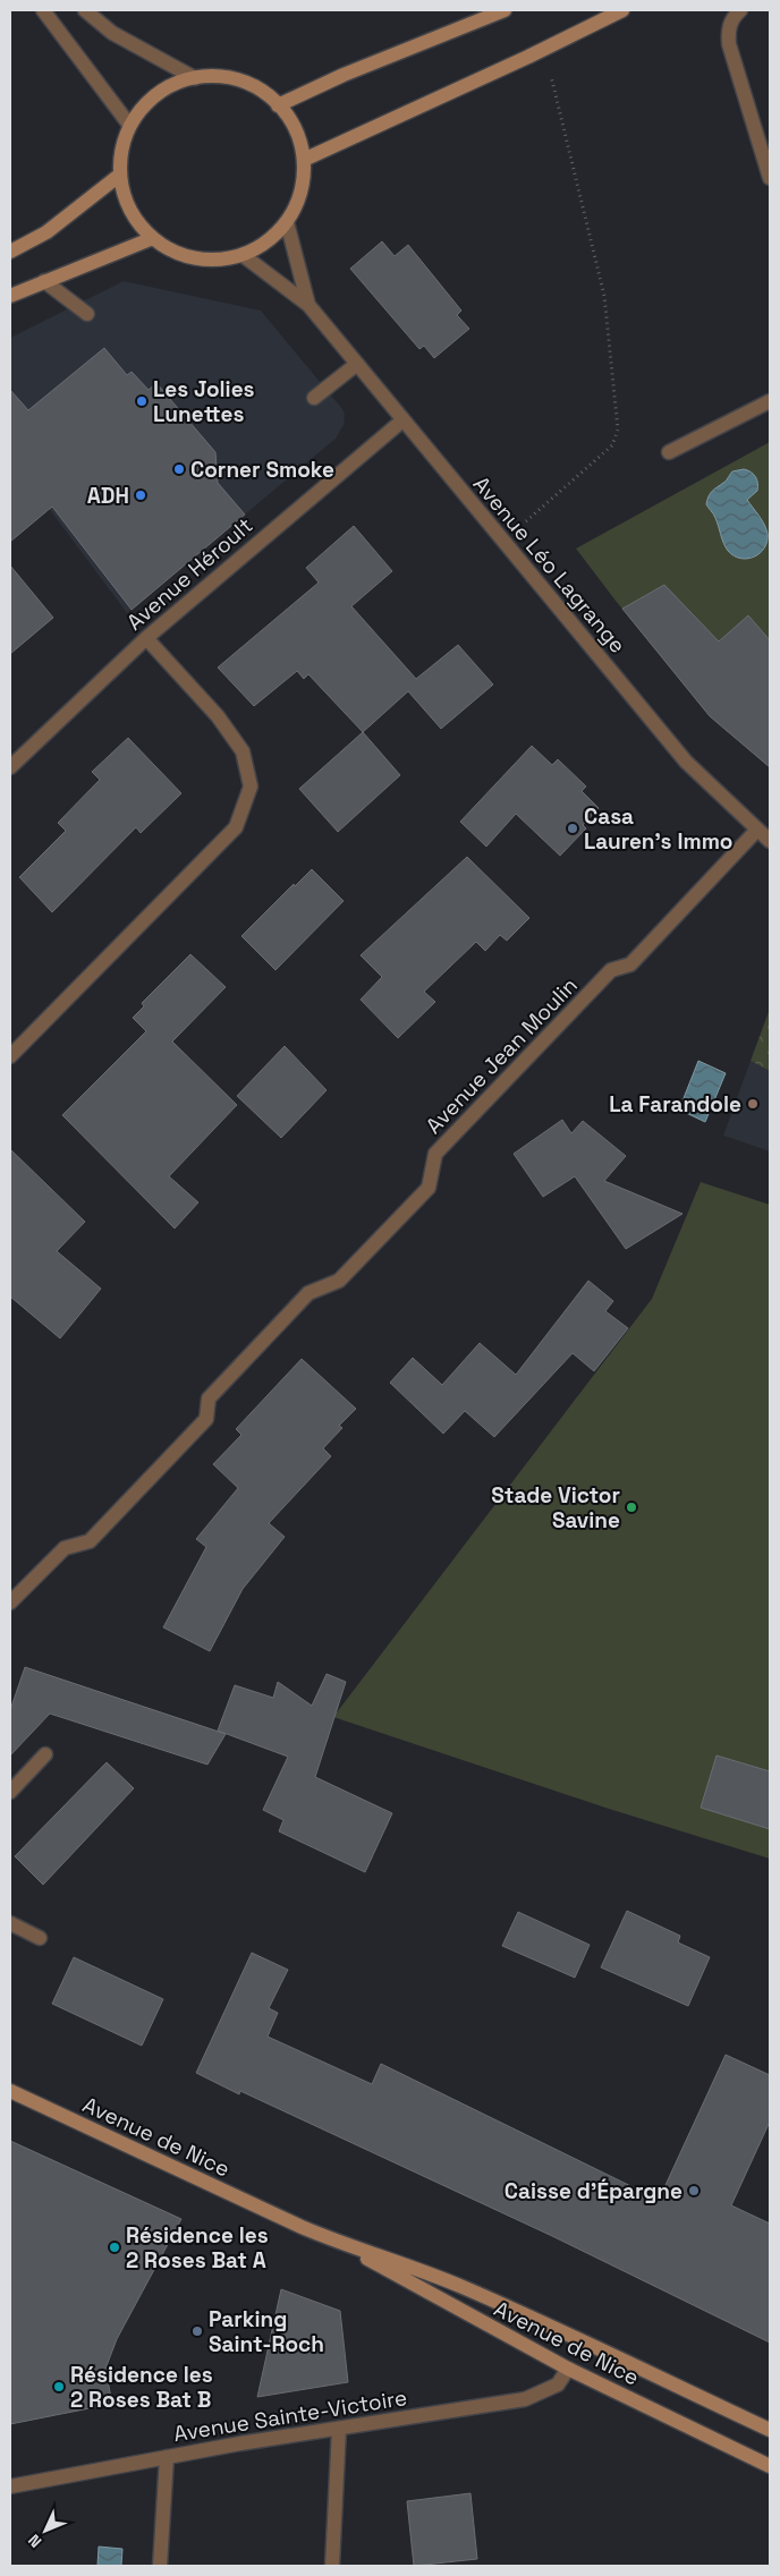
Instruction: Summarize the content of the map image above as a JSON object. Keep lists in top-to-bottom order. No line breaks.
{"streets":{"main road":["Avenue de Nice"],"street":["Avenue Léo Lagrange","Avenue Héroult","Avenue Jean Moulin","Avenue Sainte-Victoire"]},"crossings":[["Avenue Léo Lagrange","Avenue Héroult"],["Avenue Léo Lagrange","Avenue Jean Moulin"],["Avenue de Nice","Avenue Sainte-Victoire"]],"places":["Les Jolies Lunettes","Corner Smoke","ADH","Casa Lauren's Immo","La Farandole","Stade Victor Savine","Caisse d'Épargne","Résidence les 2 Roses Bat A","Parking Saint-Roch","Résidence les 2 Roses Bat B"],"north":"bottom left"}
